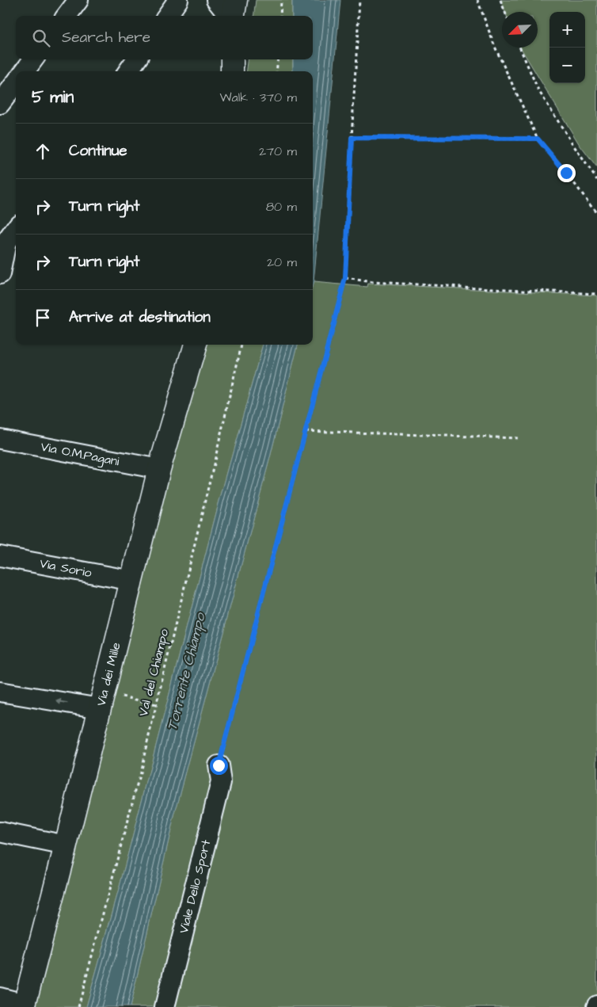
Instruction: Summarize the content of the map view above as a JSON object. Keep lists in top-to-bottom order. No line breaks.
{"streets":{"main road":["Via dei Mille"],"street":["Via O.M.Pagani","Via Sorio","Viale Dello Sport"],"path":["Val del Chiampo"]},"crossings":[["Via O.M.Pagani","Via dei Mille"],["Via Sorio","Via dei Mille"]],"water":["Torrente Chiampo"],"north":"bottom left","page":{"map_buttons":["+","−"],"search":"Search here","heading":["5 min","Walk · 370 m"],"list":[["Continue","270 m"],["Turn right","80 m"],["Turn right","20 m"],"Arrive at destination"]}}
